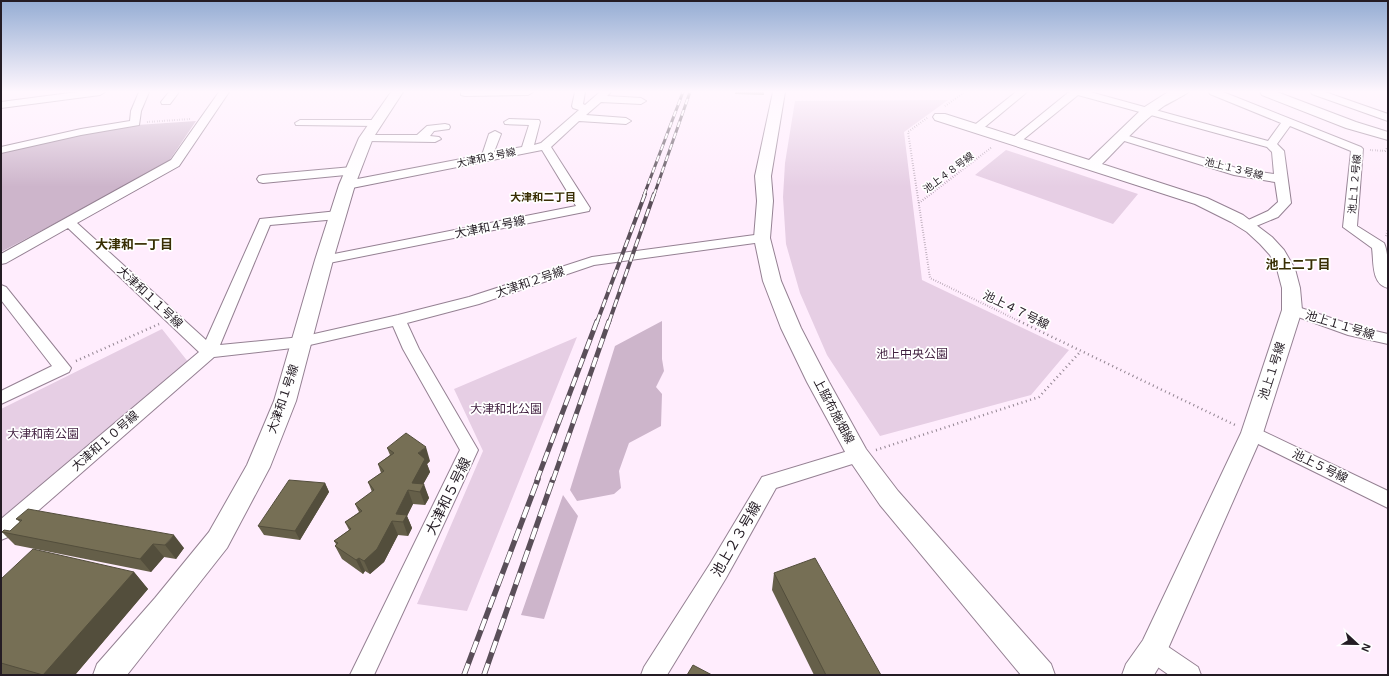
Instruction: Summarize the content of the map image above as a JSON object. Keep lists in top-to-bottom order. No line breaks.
{"streets":{"street":["大津和３号線","池上１３号線","池上１２号線","大津和４号線","大津和２号線","大津和１１号線","池上１１号線","池上１号線","大津和１号線","上脇布施畑線","大津和１０号線","池上５号線","大津和５号線","池上２３号線"],"path":["池上４８号線","池上４７号線"]},"crossings":[["大津和３号線","大津和４号線"],["大津和３号線","大津和１号線"],["池上４８号線","池上４７号線"],["池上４８号線","池上１号線"],["大津和４号線","大津和１号線"],["大津和２号線","大津和１号線"],["大津和２号線","上脇布施畑線"],["大津和２号線","大津和５号線"],["大津和１１号線","大津和１０号線"],["池上４７号線","池上１号線"],["池上４７号線","池上５号線"],["池上１１号線","池上１号線"],["池上１号線","池上５号線"],["上脇布施畑線","池上２３号線"]],"districts":["大津和二丁目","大津和一丁目","池上二丁目"],"parks":["池上中央公園","大津和北公園","大津和南公園"],"north":"right"}
